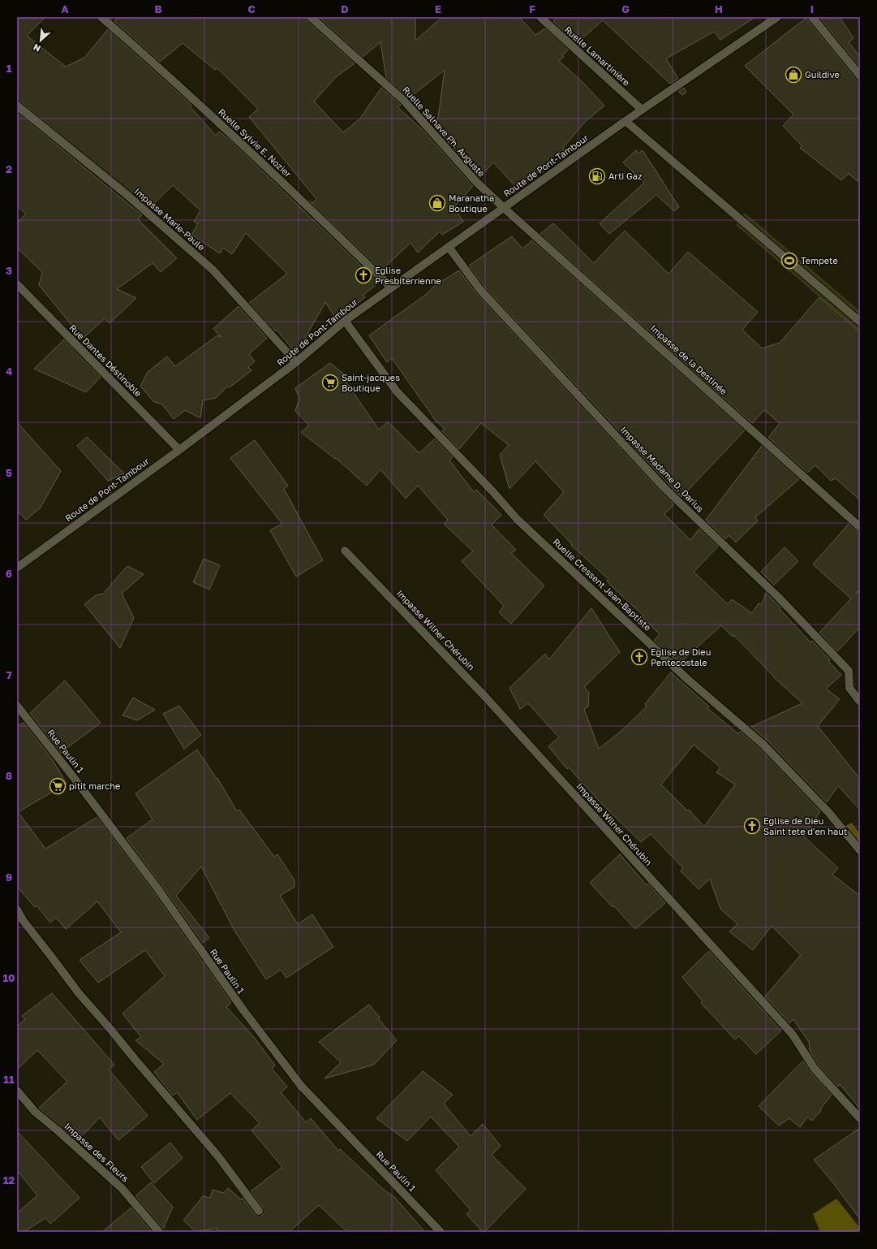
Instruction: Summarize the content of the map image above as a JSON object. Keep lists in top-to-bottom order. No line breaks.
{"streets":{"street":["Ruelle Lamartinière","Ruelle Salnave Ph. Auguste","Ruelle Sylvie E. Nozier","Route de Pont-Tambour","Impasse Marie-Paule","Impasse de la Destinée","Rue Dantes Déstinoble","Impasse Madame D. Darius","Ruelle Cressent Jean-Baptiste","Impasse Wilner Chérubin","Rue Paulin 1","Impasse des Fleurs"]},"crossings":[["Ruelle Lamartinière","Route de Pont-Tambour"],["Ruelle Salnave Ph. Auguste","Route de Pont-Tambour"],["Ruelle Salnave Ph. Auguste","Impasse de la Destinée"],["Ruelle Sylvie E. Nozier","Route de Pont-Tambour"],["Route de Pont-Tambour","Impasse Marie-Paule"],["Route de Pont-Tambour","Impasse de la Destinée"],["Route de Pont-Tambour","Rue Dantes Déstinoble"],["Route de Pont-Tambour","Impasse Madame D. Darius"],["Route de Pont-Tambour","Ruelle Cressent Jean-Baptiste"]],"places":{"shop":["Guildive","Maranatha Boutique"],"fuel station":["Arti Gaz"],"sports":["Tempete"],"church":["Eglise Presbiterrienne","Eglise de Dieu Pentecostale","Eglise de Dieu Saint tete d'en haut"],"supermarket":["Saint-jacques Boutique","pitit marche"]},"north":"bottom left","grid":{"columns":["A","B","C","D","E","F","G","H","I"],"rows":["1","2","3","4","5","6","7","8","9","10","11","12"]}}
